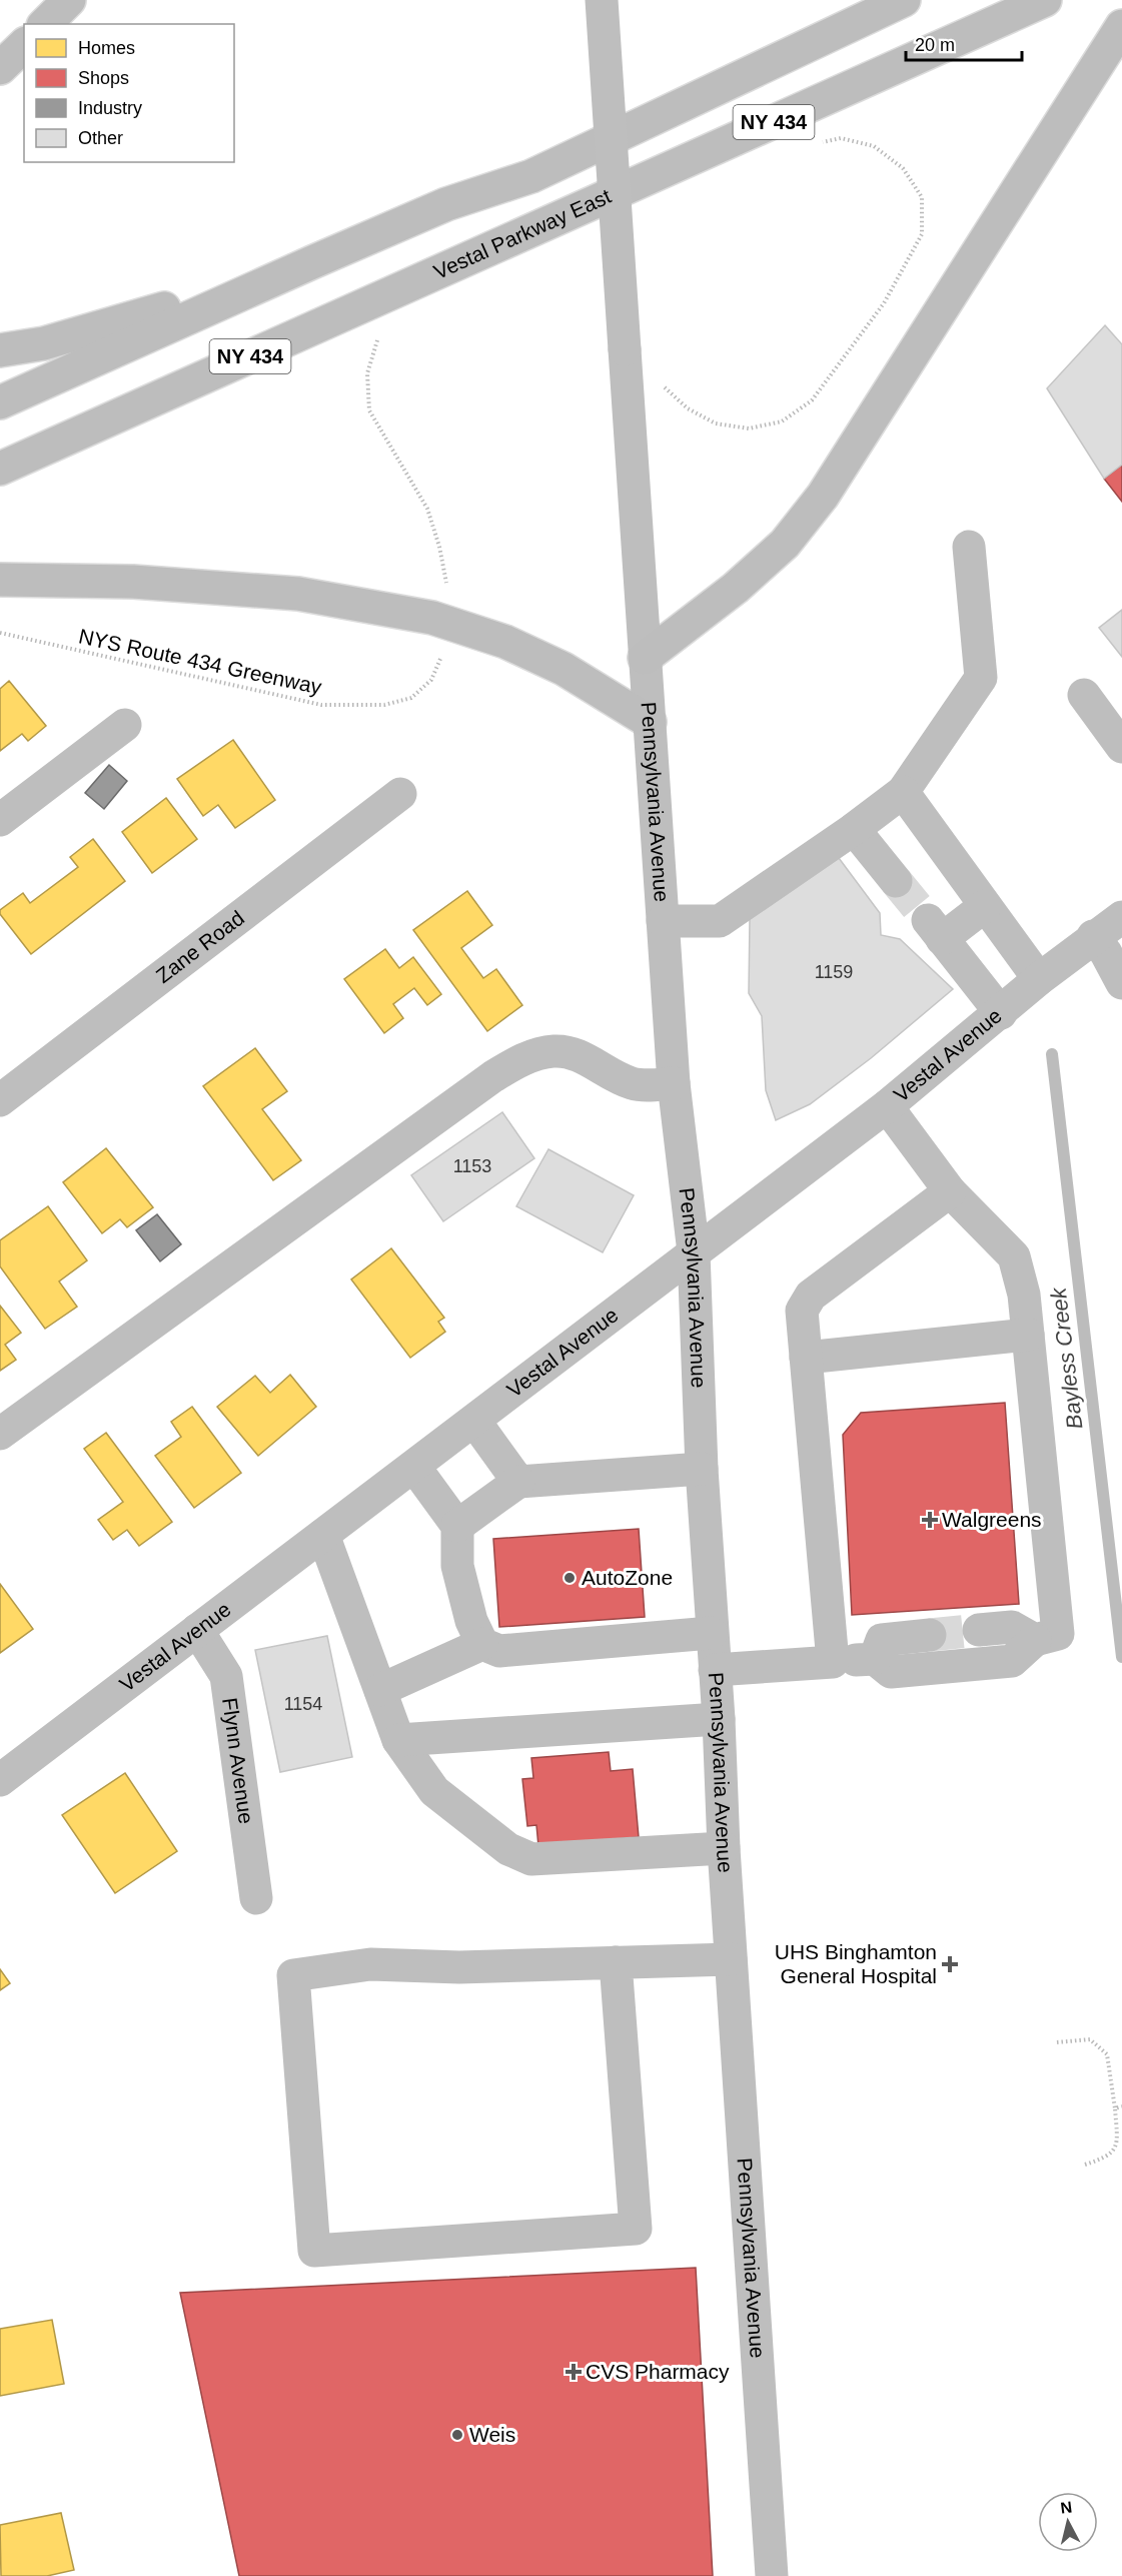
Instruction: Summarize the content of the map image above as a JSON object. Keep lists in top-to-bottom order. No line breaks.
{"streets":{"main road":["NY 434","Vestal Parkway East"],"street":["Pennsylvania Avenue","Zane Road","Vestal Avenue","Flynn Avenue"],"path":["NYS Route 434 Greenway"]},"crossings":[["Pennsylvania Avenue","Vestal Avenue"],["Vestal Avenue","Flynn Avenue"]],"water":["Bayless Creek"],"places":{"health":["Walgreens","UHS Binghamton General Hospital","CVS Pharmacy"],"other":["AutoZone","Weis"]},"house_numbers":["1159","1153","1154"],"legend":["Homes","Shops","Industry","Other"],"scale_bar":"20 m","north":"top"}
